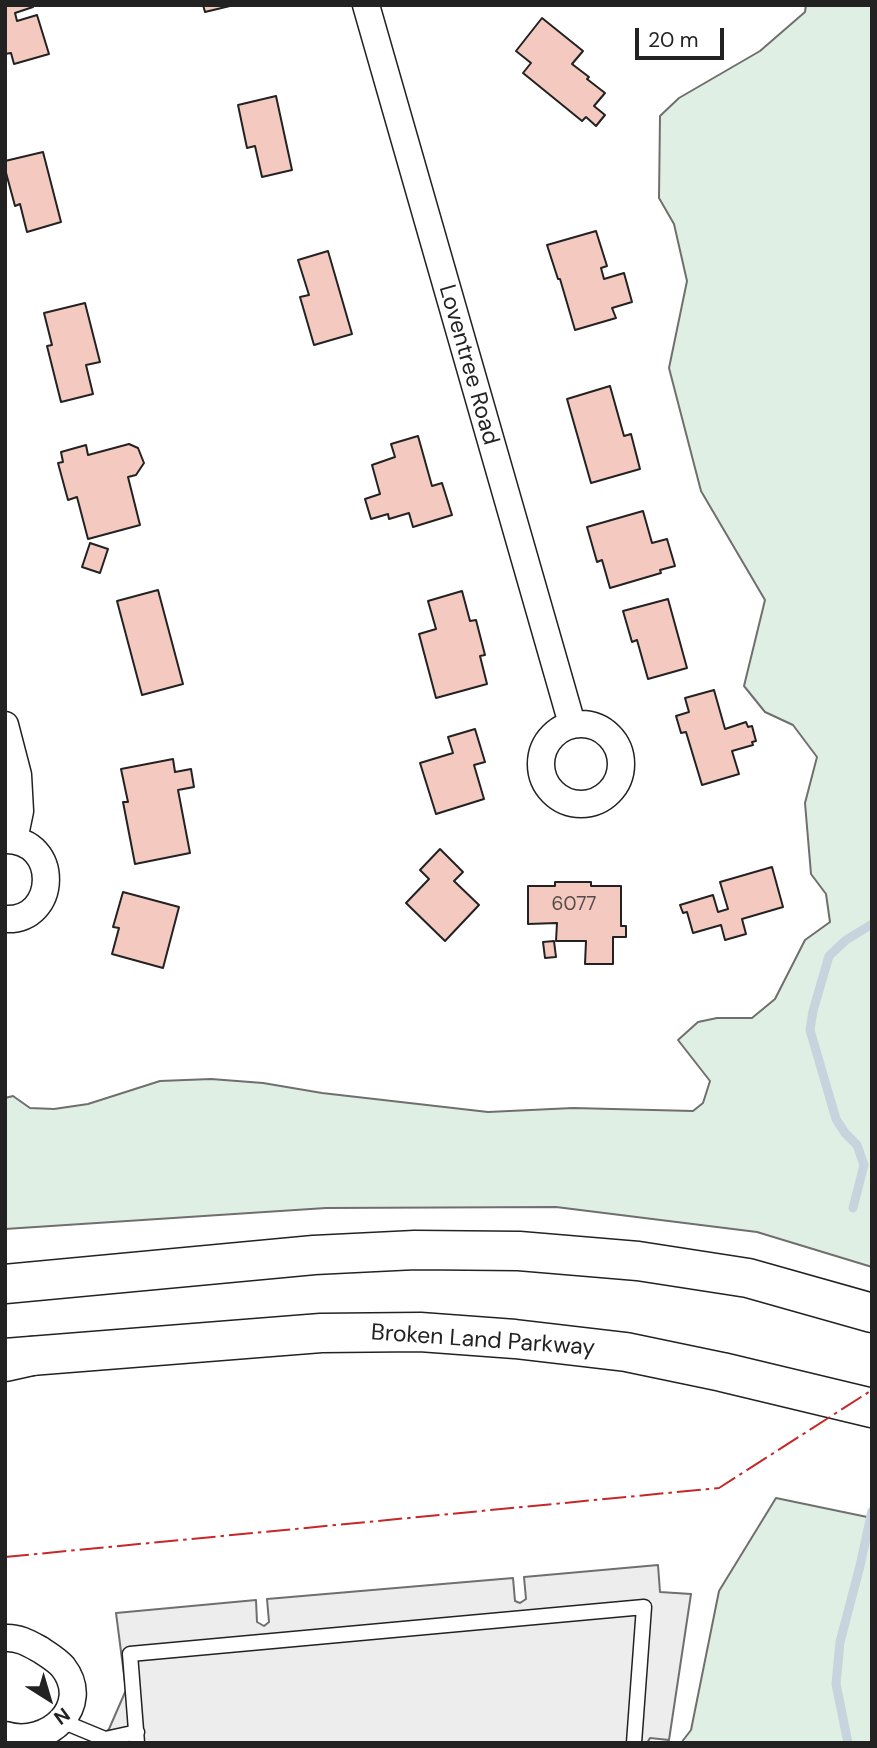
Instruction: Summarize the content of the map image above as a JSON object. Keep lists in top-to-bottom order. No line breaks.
{"streets":{"main road":["Broken Land Parkway"],"street":["Loventree Road"]},"house_numbers":["6077"],"scale_bar":"20 m","north":"bottom right"}
